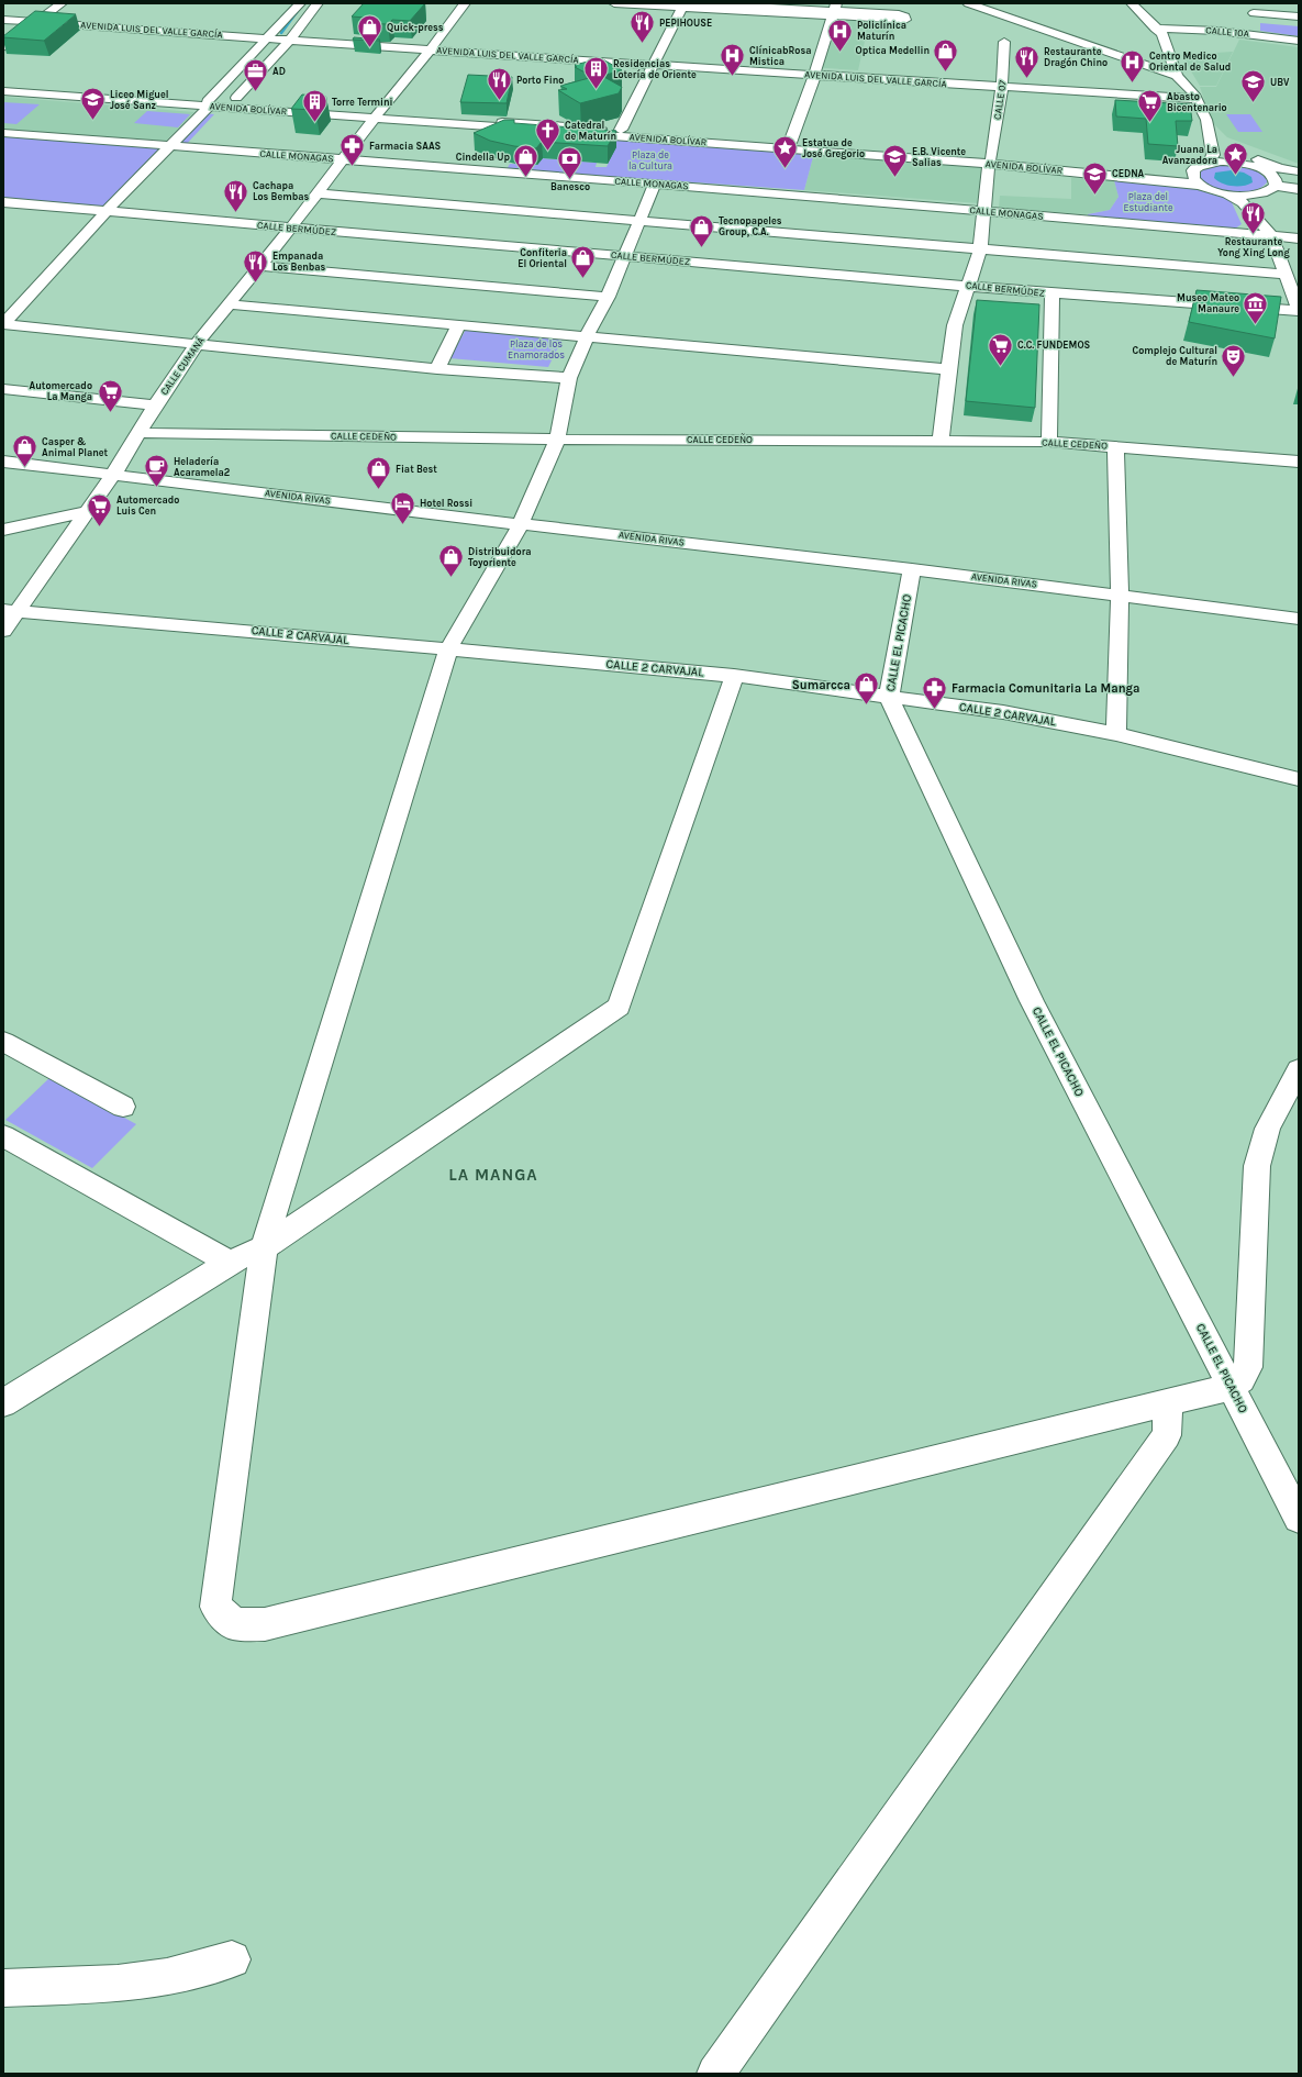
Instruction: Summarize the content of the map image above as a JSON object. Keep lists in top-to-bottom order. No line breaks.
{"streets":{"street":["AVENIDA LUIS DEL VALLE GARCÍA","CALLE 10A","CALLE 07","AVENIDA BOLÍVAR","CALLE MONAGAS","CALLE BERMÚDEZ","CALLE CUMANÁ","CALLE CEDEÑO","AVENIDA RIVAS","CALLE 2 CARVAJAL","CALLE EL PICACHO"]},"crossings":[["AVENIDA LUIS DEL VALLE GARCÍA","CALLE 07"],["AVENIDA LUIS DEL VALLE GARCÍA","CALLE CUMANÁ"],["CALLE 07","AVENIDA BOLÍVAR"],["CALLE 07","CALLE MONAGAS"],["CALLE 07","CALLE BERMÚDEZ"],["CALLE 07","CALLE CEDEÑO"],["AVENIDA BOLÍVAR","CALLE CUMANÁ"],["CALLE MONAGAS","CALLE CUMANÁ"],["CALLE BERMÚDEZ","CALLE CUMANÁ"],["CALLE CUMANÁ","CALLE CEDEÑO"],["CALLE CUMANÁ","AVENIDA RIVAS"],["CALLE CUMANÁ","CALLE 2 CARVAJAL"],["AVENIDA RIVAS","CALLE EL PICACHO"],["CALLE 2 CARVAJAL","CALLE EL PICACHO"]],"districts":["LA MANGA"],"parks":["Plaza de la Cultura","Plaza del Estudiante","Plaza de los Enamorados"],"places":{"restaurant":["PEPIHOUSE","Restaurante Dragón Chino","Porto Fino","Cachapa Los Bembas","Restaurante Yong Xing Long","Empanada Los Benbas"],"shop":["Quick-press","Optica Medellin","Cindella Up","Tecnopapeles Group, C.A.","Confiteria El Oriental","Casper & Animal Planet","Fiat Best","Distribuidora Toyoriente","Sumarcca"],"hospital":["Policlínica Maturín","ClínicabRosa Mistica","Centro Medico Oriental de Salud"],"building":["Residencias Lotería de Oriente","Torre Termini"],"office":["AD"],"school or university":["UBV","Liceo Miguel José Sanz","E.B. Vicente Salias","CEDNA"],"supermarket":["Abasto Bicentenario","C.C. FUNDEMOS","Automercado La Manga","Automercado Luis Cen"],"church":["Catedral de Maturín"],"pharmacy":["Farmacia SAAS","Farmacia Comunitaria La Manga"],"place":["Estatua de José Gregorio","Juana La Avanzadora"],"bank":["Banesco"],"museum":["Museo Mateo Manaure"],"theatre":["Complejo Cultural de Maturín"],"cafe":["Heladería Acaramela2"],"hotel":["Hotel Rossi"]}}
